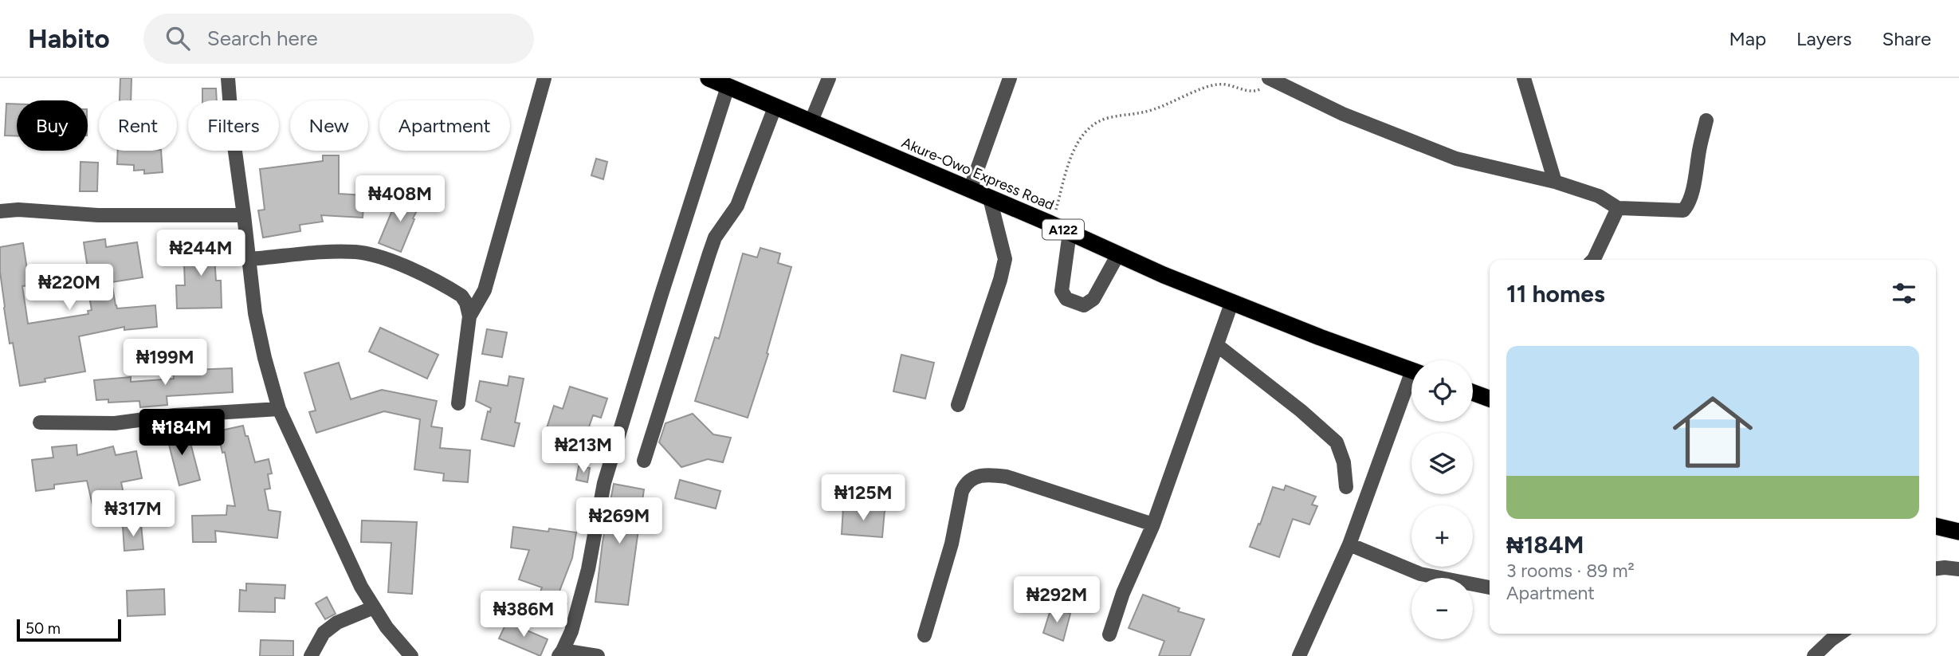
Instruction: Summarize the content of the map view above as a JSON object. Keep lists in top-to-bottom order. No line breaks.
{"streets":{"highway":["Akure-Owo Express Road","A122"]},"scale_bar":"50 m","page":{"header":"Habito","search":"Search here","nav":["Map","Layers","Share"],"chip":["Buy","Rent","Filters","New","Apartment"],"price":["₦408M","₦244M","₦220M","₦199M","₦184M","₦213M","₦125M","₦317M","₦269M","₦292M","₦386M"],"heading":"11 homes","list":[{"name":"₦184M","note":"3 rooms · 89 m² · Apartment"}],"map_buttons":["+","−"],"scale":"50 m"}}
